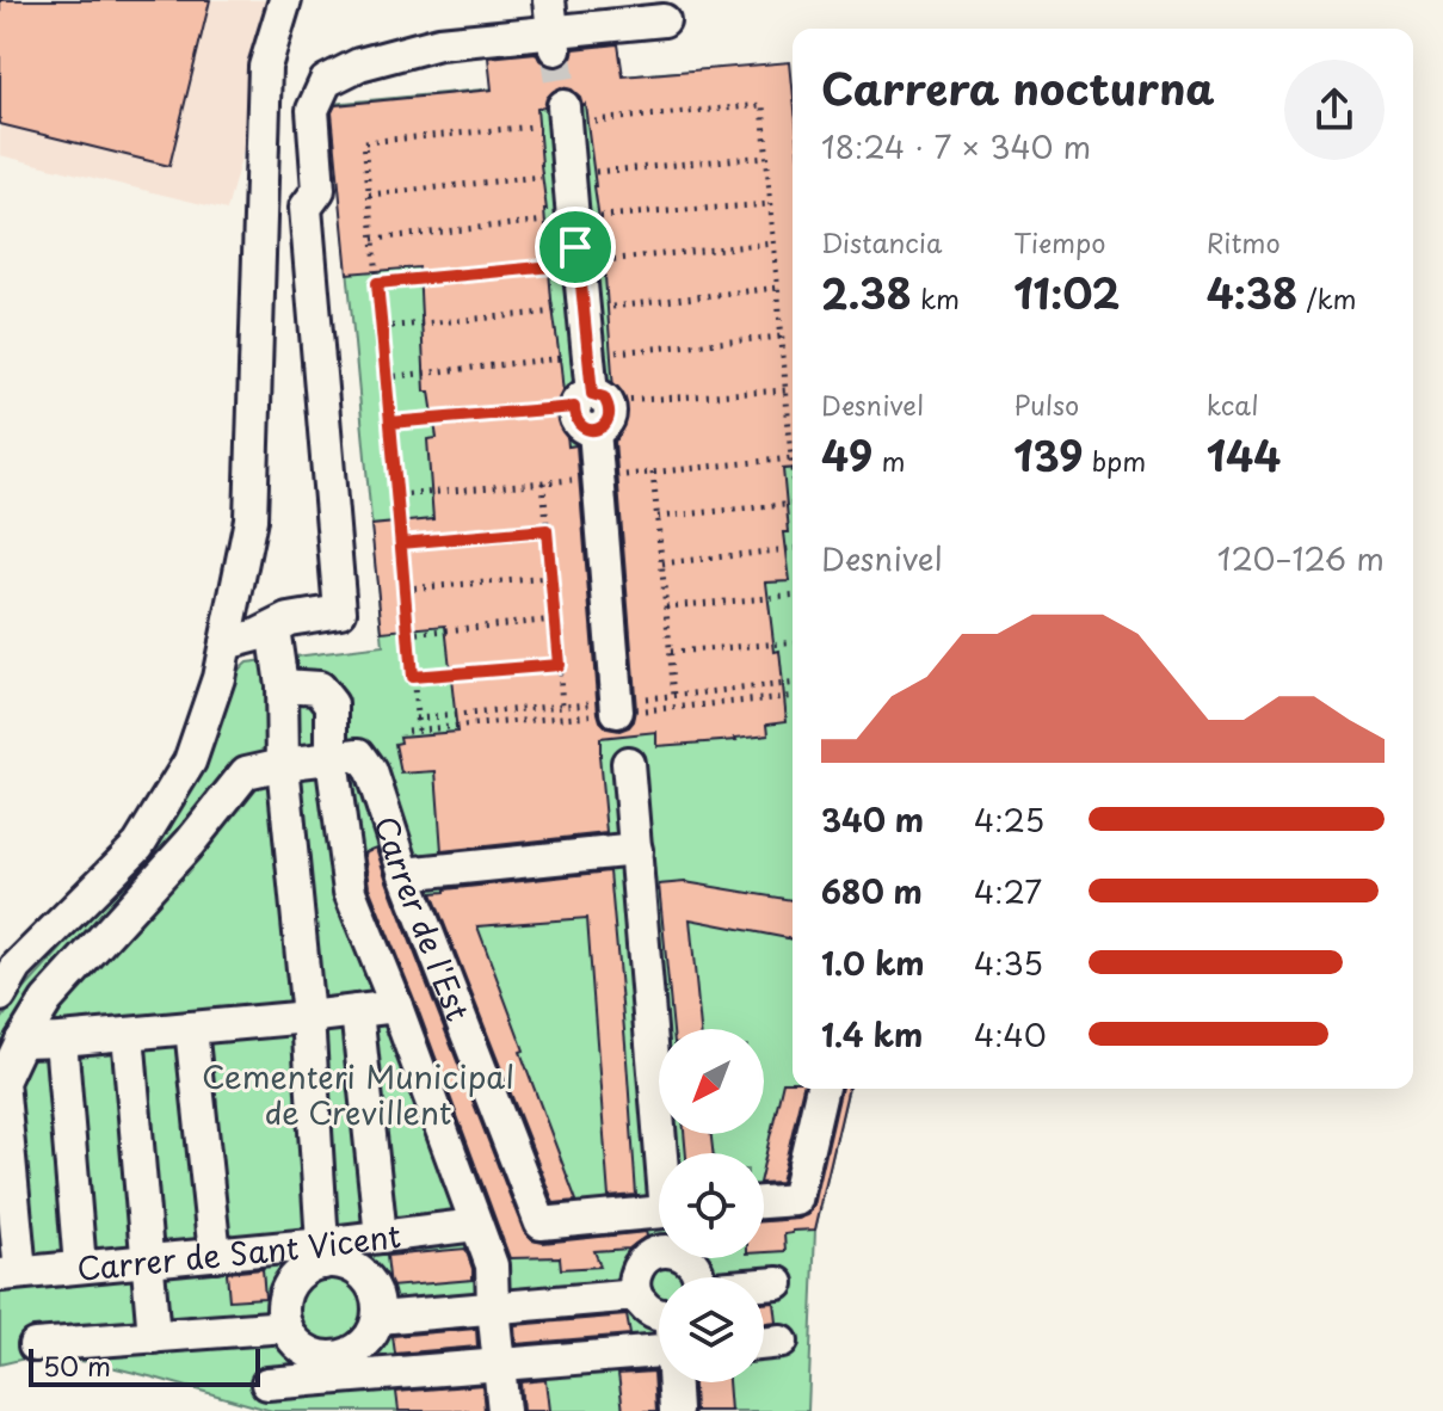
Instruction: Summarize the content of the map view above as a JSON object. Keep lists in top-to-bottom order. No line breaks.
{"streets":{"street":["Carrer de l'Est","Carrer de Sant Vicent"]},"parks":["Cementeri Municipal de Crevillent"],"scale_bar":"50 m","north":"bottom left","page":{"heading":["Carrera nocturna","18:24 · 7 × 340 m"],"stats":[["Distancia","2.38 km"],["Tiempo","11:02"],["Ritmo","4:38 /km"],["Desnivel","49 m"],["Pulso","139 bpm"],["kcal","144"]],"chart":["Desnivel","120–126 m"],"list":[{"name":"340 m","note":"4:25"},{"name":"680 m","note":"4:27"},{"name":"1.0 km","note":"4:35"},{"name":"1.4 km","note":"4:40"}],"scale":"50 m"}}
